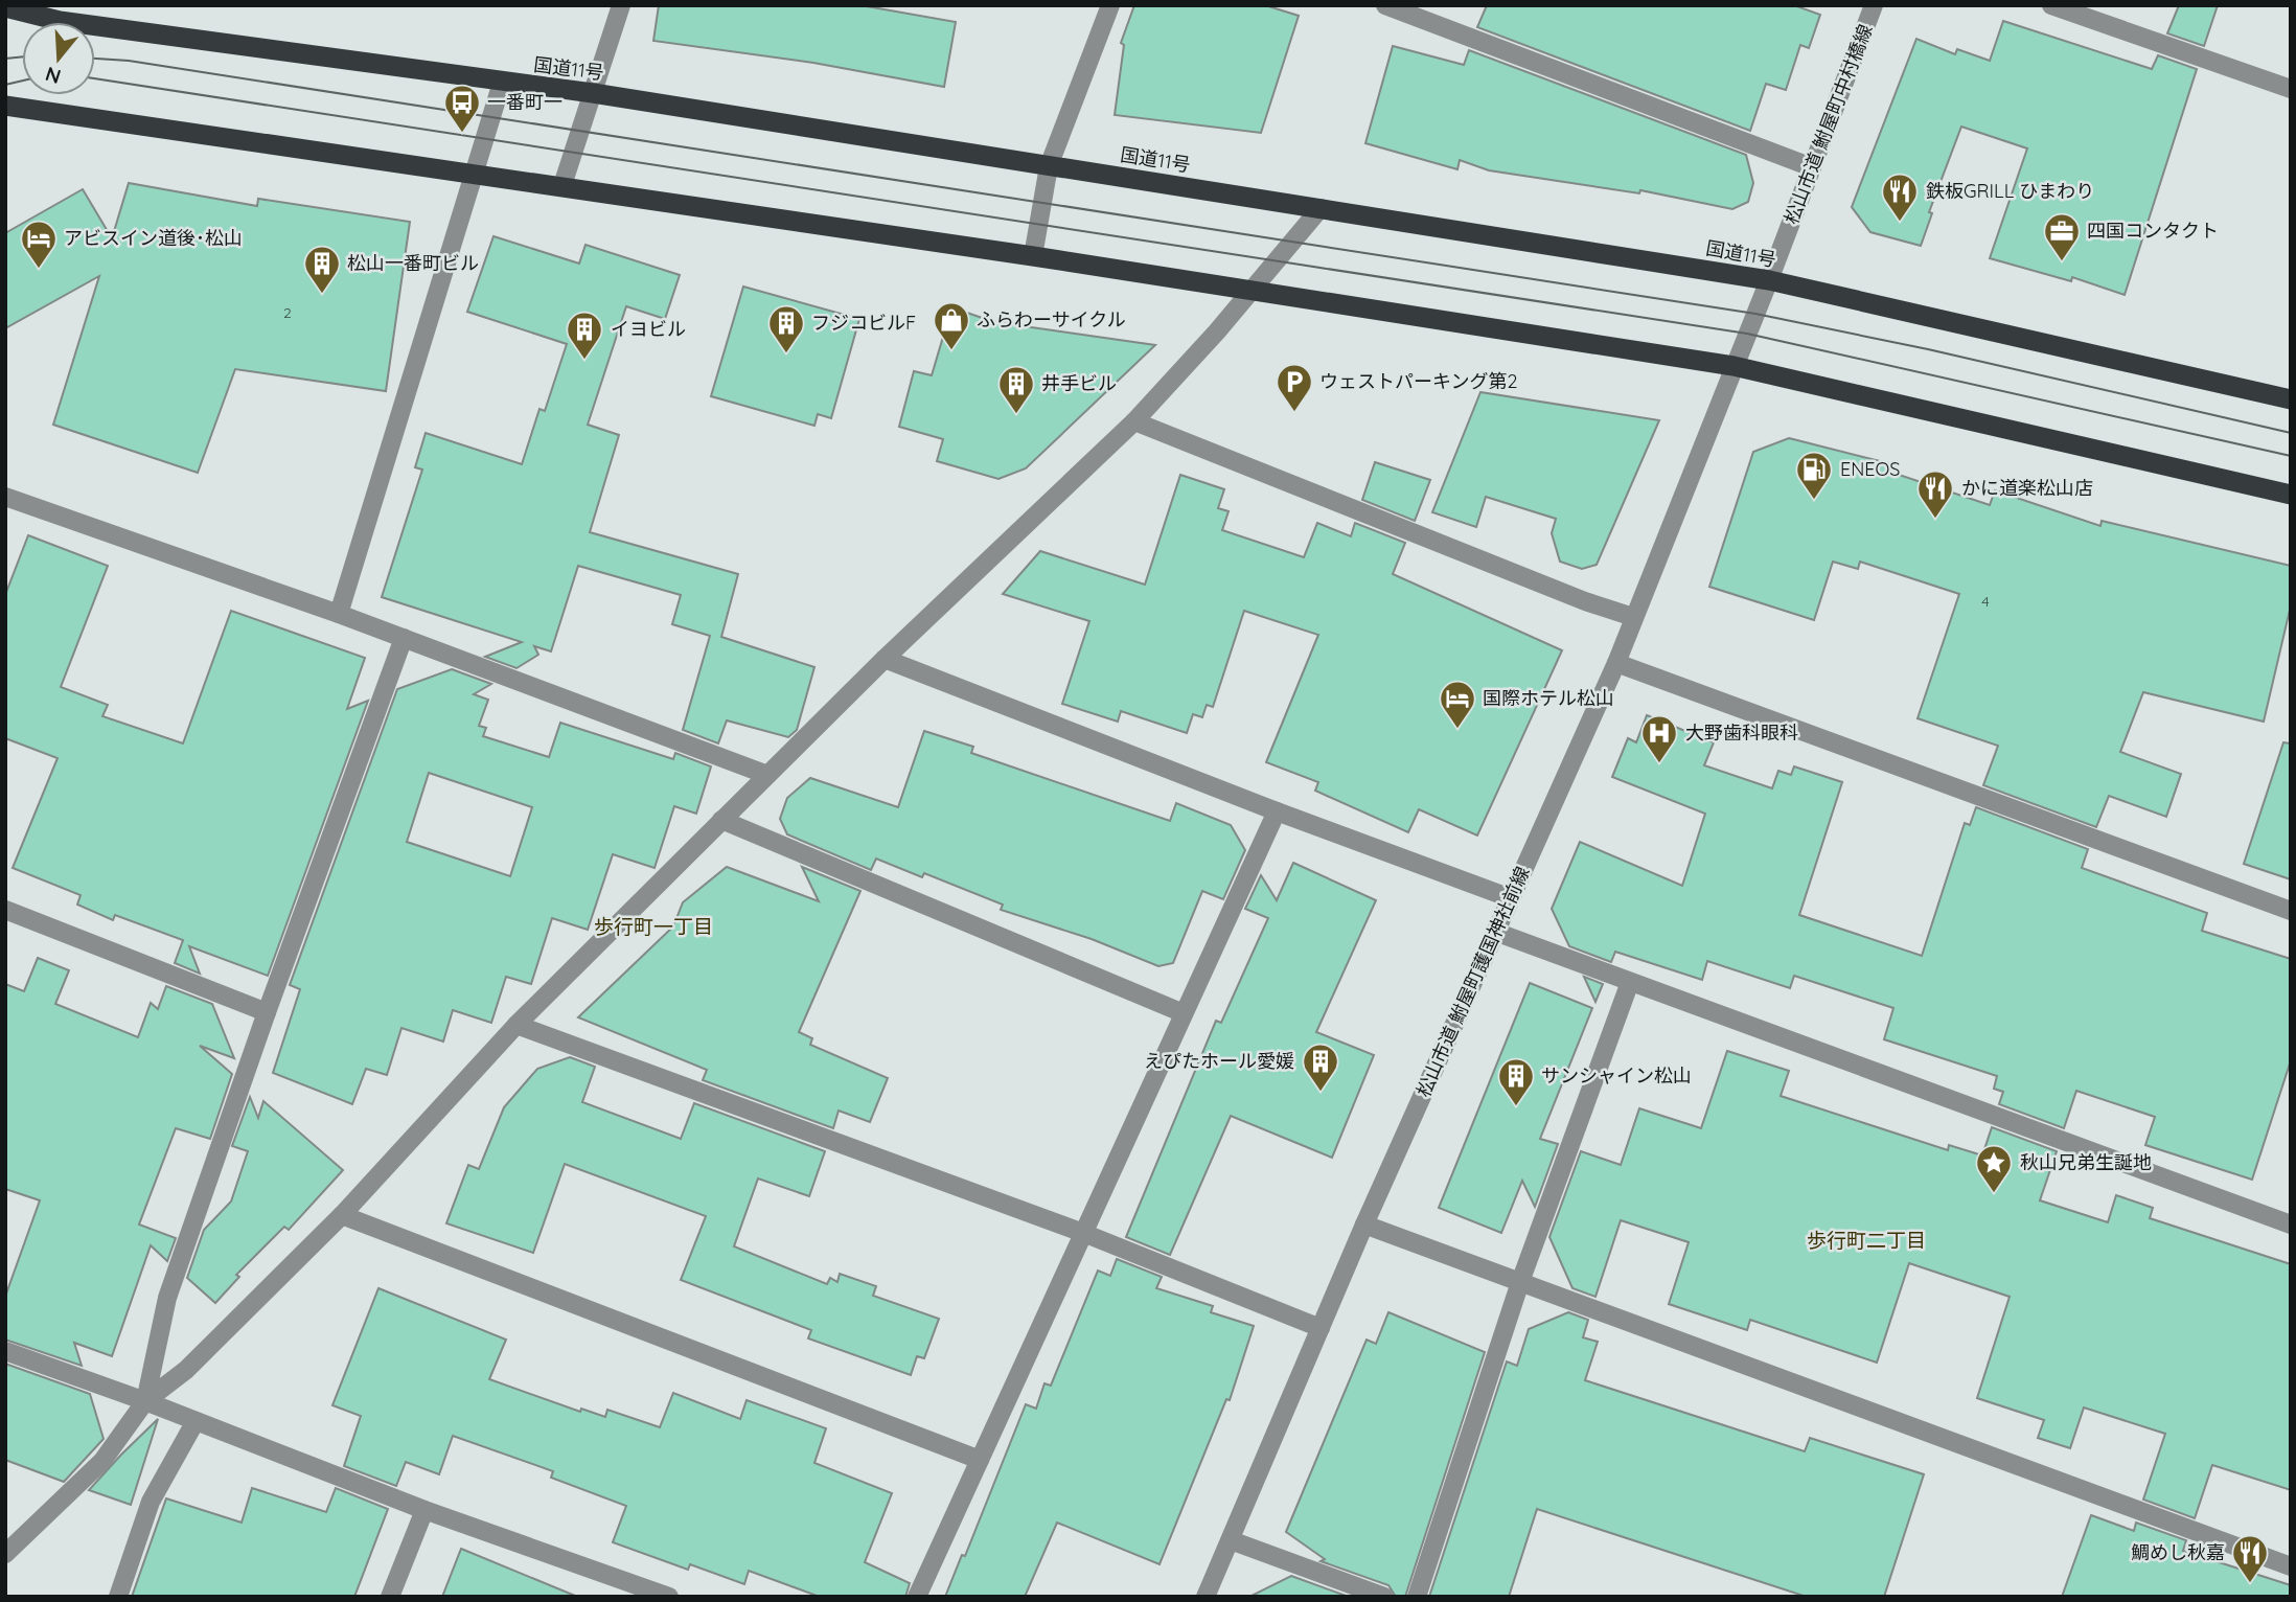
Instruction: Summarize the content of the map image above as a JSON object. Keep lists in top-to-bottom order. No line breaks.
{"streets":{"highway":["国道11号"],"street":["松山市道 鮒屋町中村橋線","松山市道 鮒屋町護国神社前線"]},"crossings":[["国道11号","松山市道 鮒屋町中村橋線"],["松山市道 鮒屋町中村橋線","松山市道 鮒屋町護国神社前線"]],"districts":["歩行町一丁目","歩行町二丁目"],"places":{"bus stop":["一番町一"],"restaurant":["鉄板GRILL ひまわり","かに道楽松山店","鯛めし秋嘉"],"office":["四国コンタクト"],"hotel":["アビスイン道後･松山","国際ホテル松山"],"building":["松山一番町ビル","フジコビルF","イヨビル","井手ビル","えぴたホール愛媛","サンシャイン松山"],"shop":["ふらわーサイクル"],"parking":["ウェストパーキング第2"],"fuel station":["ENEOS"],"hospital":["大野歯科眼科"],"place":["秋山兄弟生誕地"]},"house_numbers":["2","4"],"north":"bottom"}
